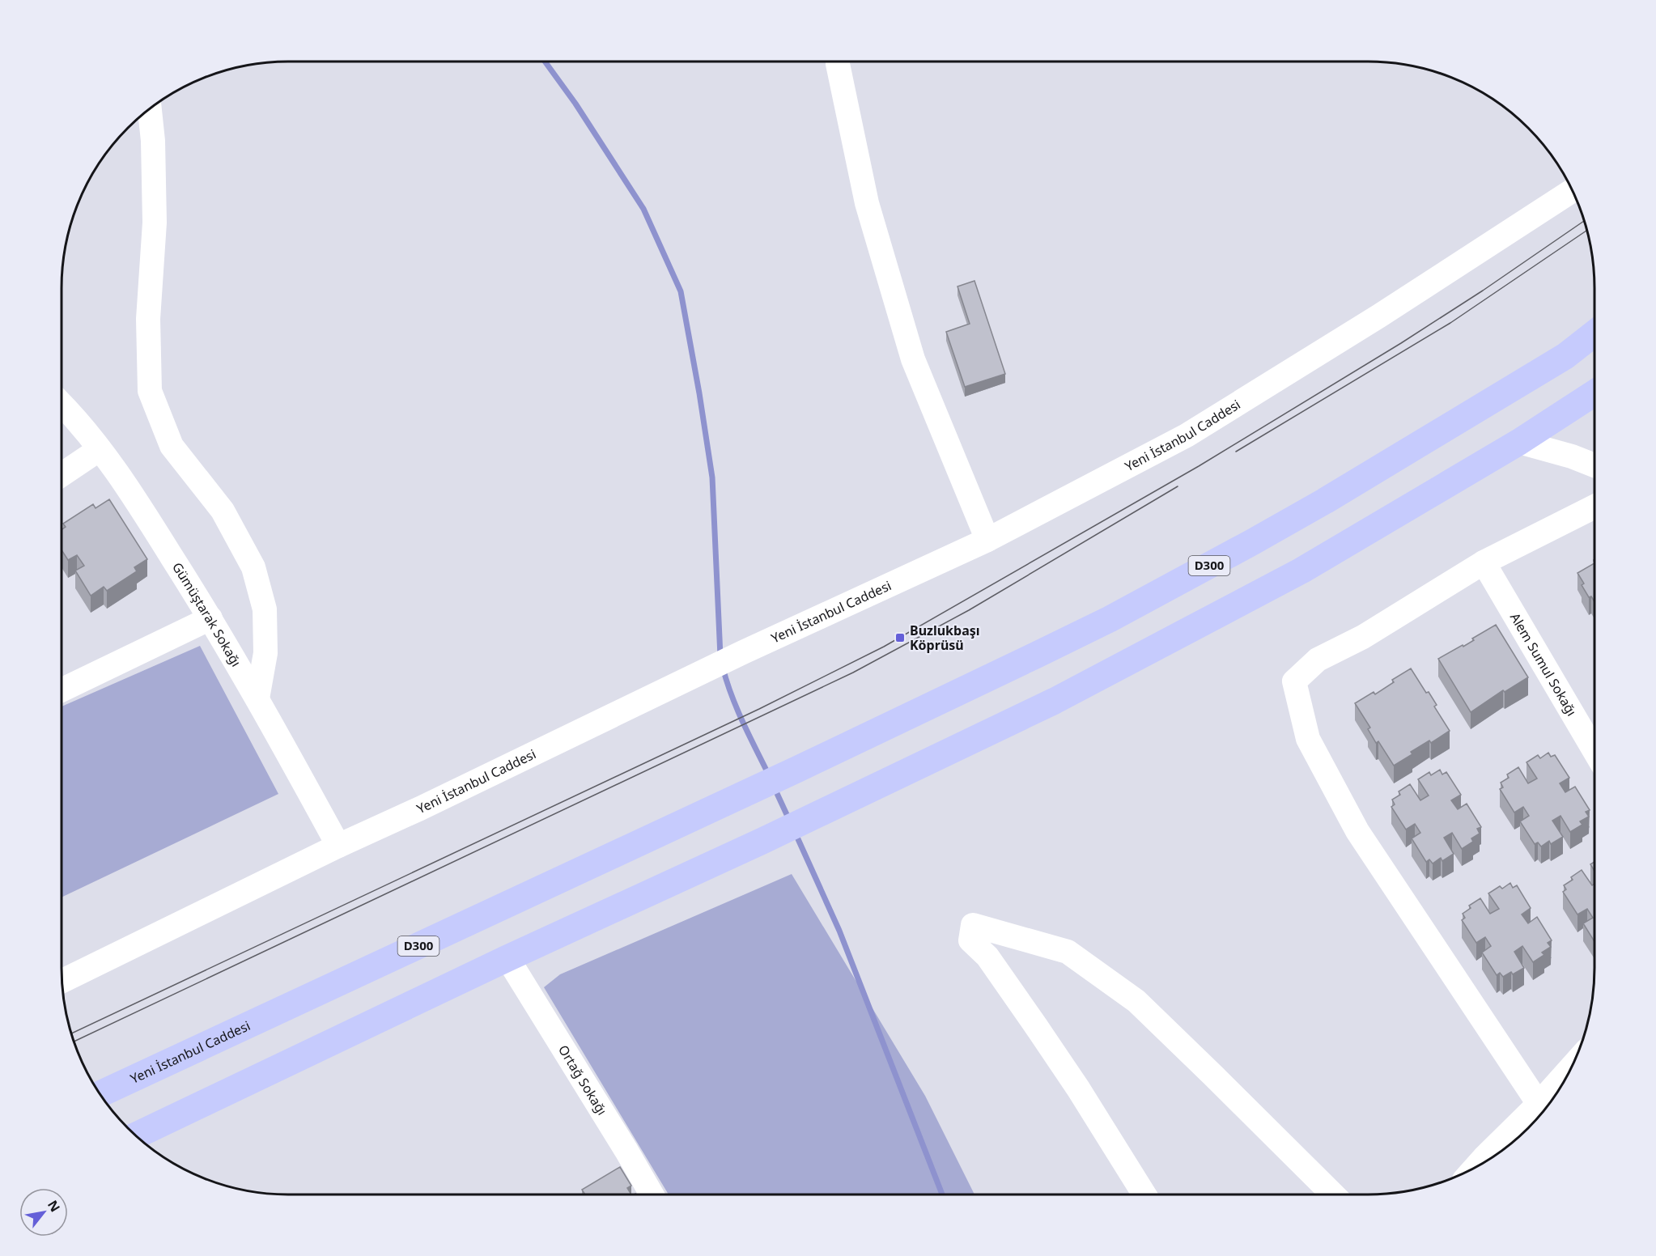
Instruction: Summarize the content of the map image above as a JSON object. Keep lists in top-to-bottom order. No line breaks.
{"streets":{"highway":["Yeni İstanbul Caddesi","D300"],"street":["Gümüştarak Sokağı","Alem Sumul Sokağı","Ortağ Sokağı"]},"crossings":[["Yeni İstanbul Caddesi","Gümüştarak Sokağı"]],"places":{"transit":["Buzlukbaşı Köprüsü"]},"north":"top right"}
